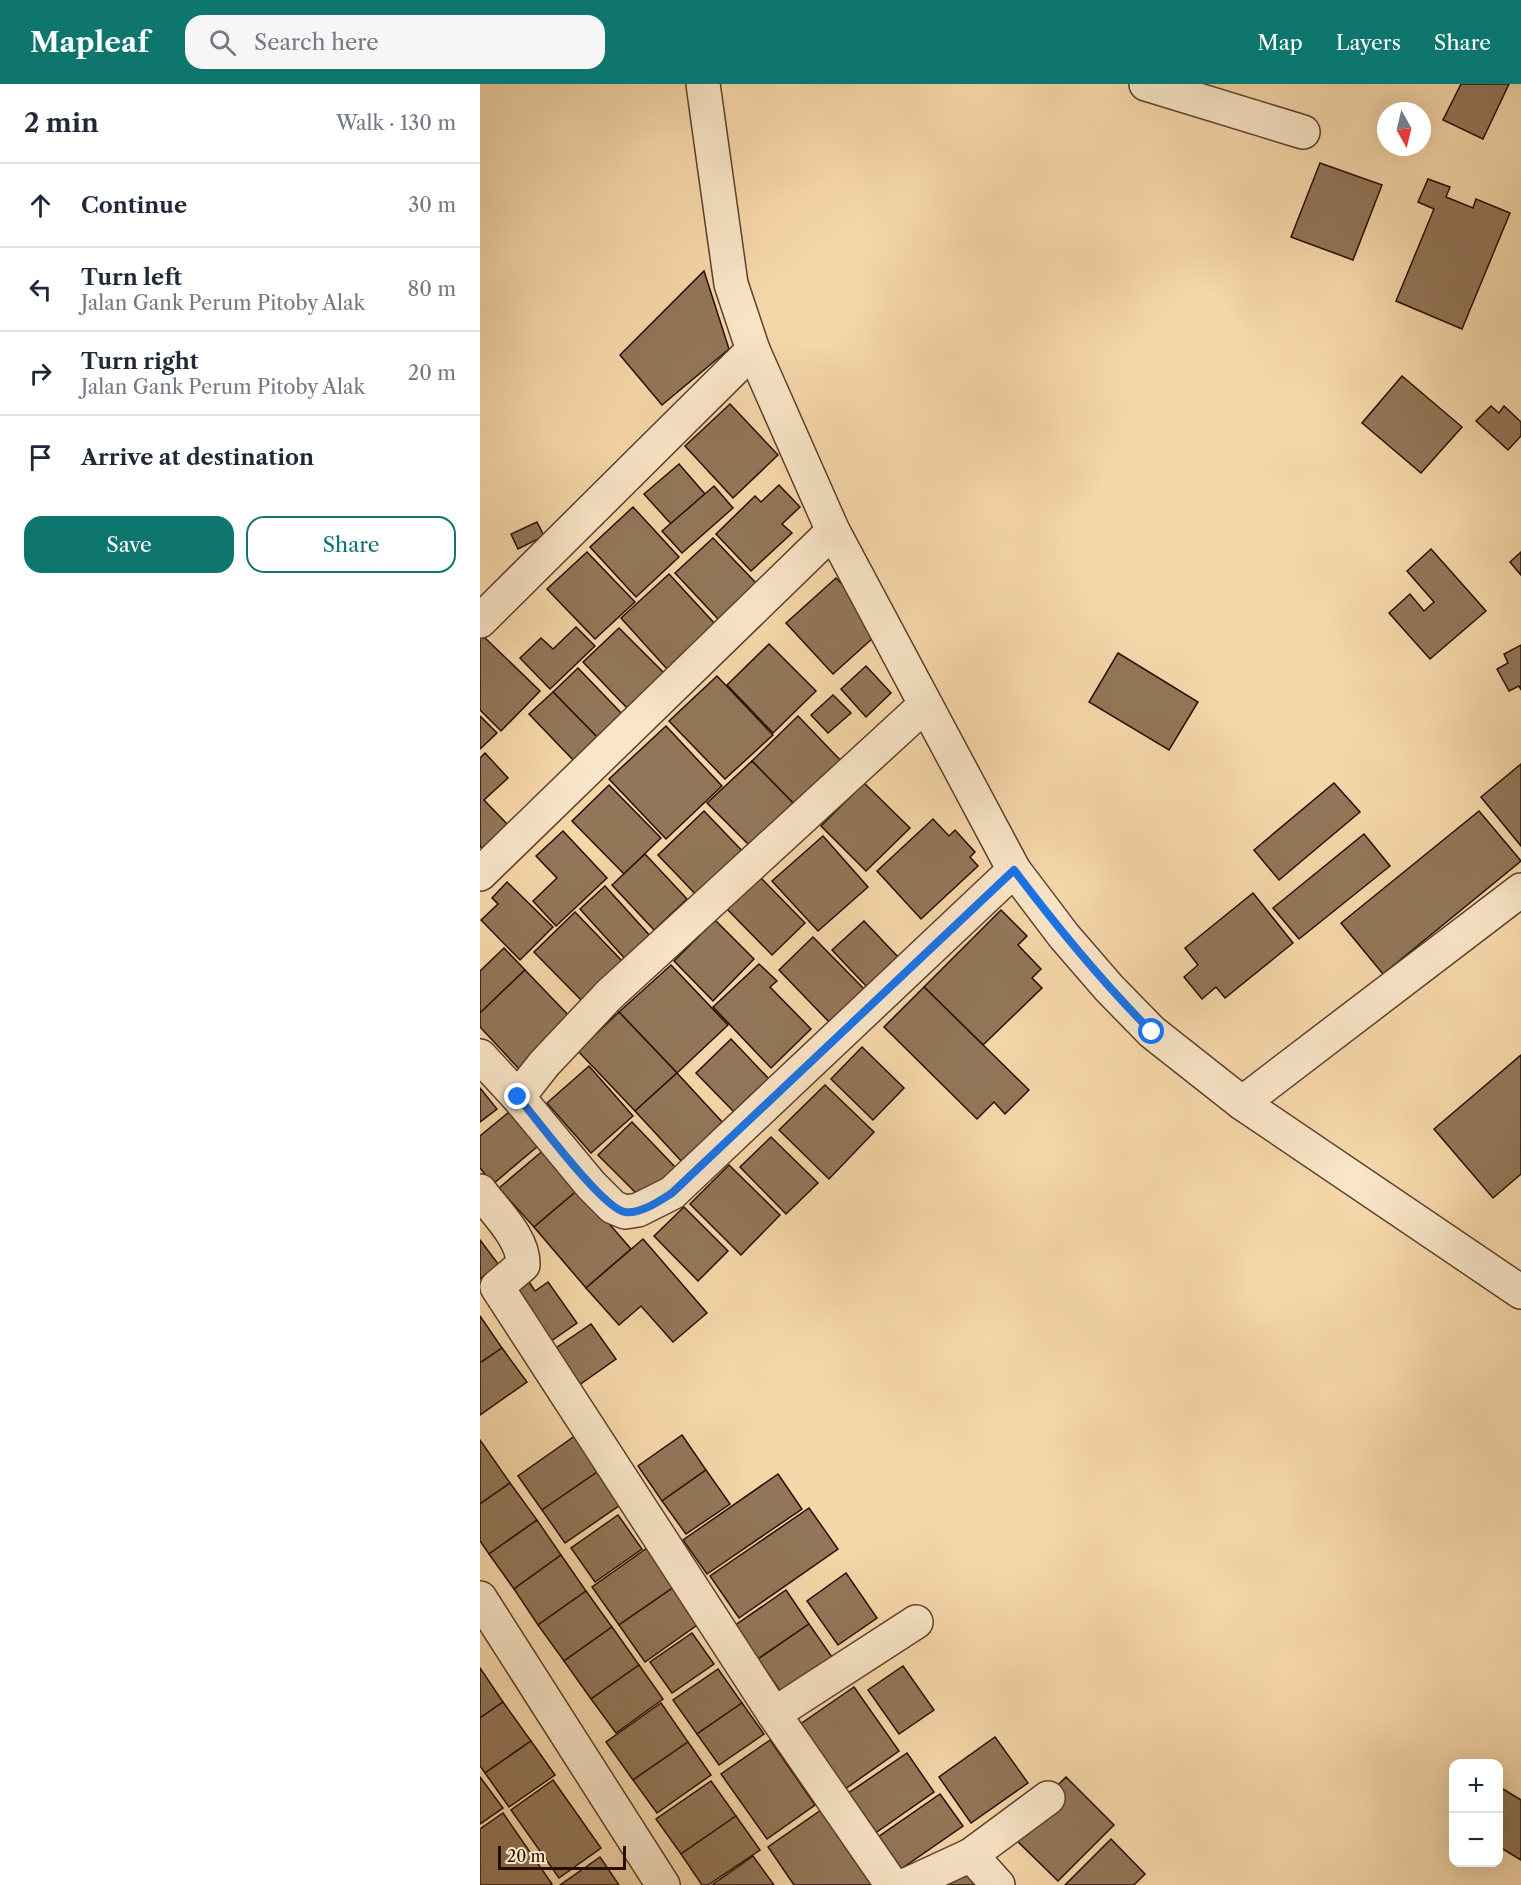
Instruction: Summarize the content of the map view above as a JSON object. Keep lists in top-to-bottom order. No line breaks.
{"scale_bar":"20 m","north":"bottom","page":{"header":"Mapleaf","search":"Search here","nav":["Map","Layers","Share"],"heading":["2 min","Walk · 130 m"],"list":[["Continue","30 m"],["Turn left","Jalan Gank Perum Pitoby Alak","80 m"],["Turn right","Jalan Gank Perum Pitoby Alak","20 m"],"Arrive at destination"],"buttons":["Save","Share"],"map_buttons":["+","−"],"scale":"20 m"}}
